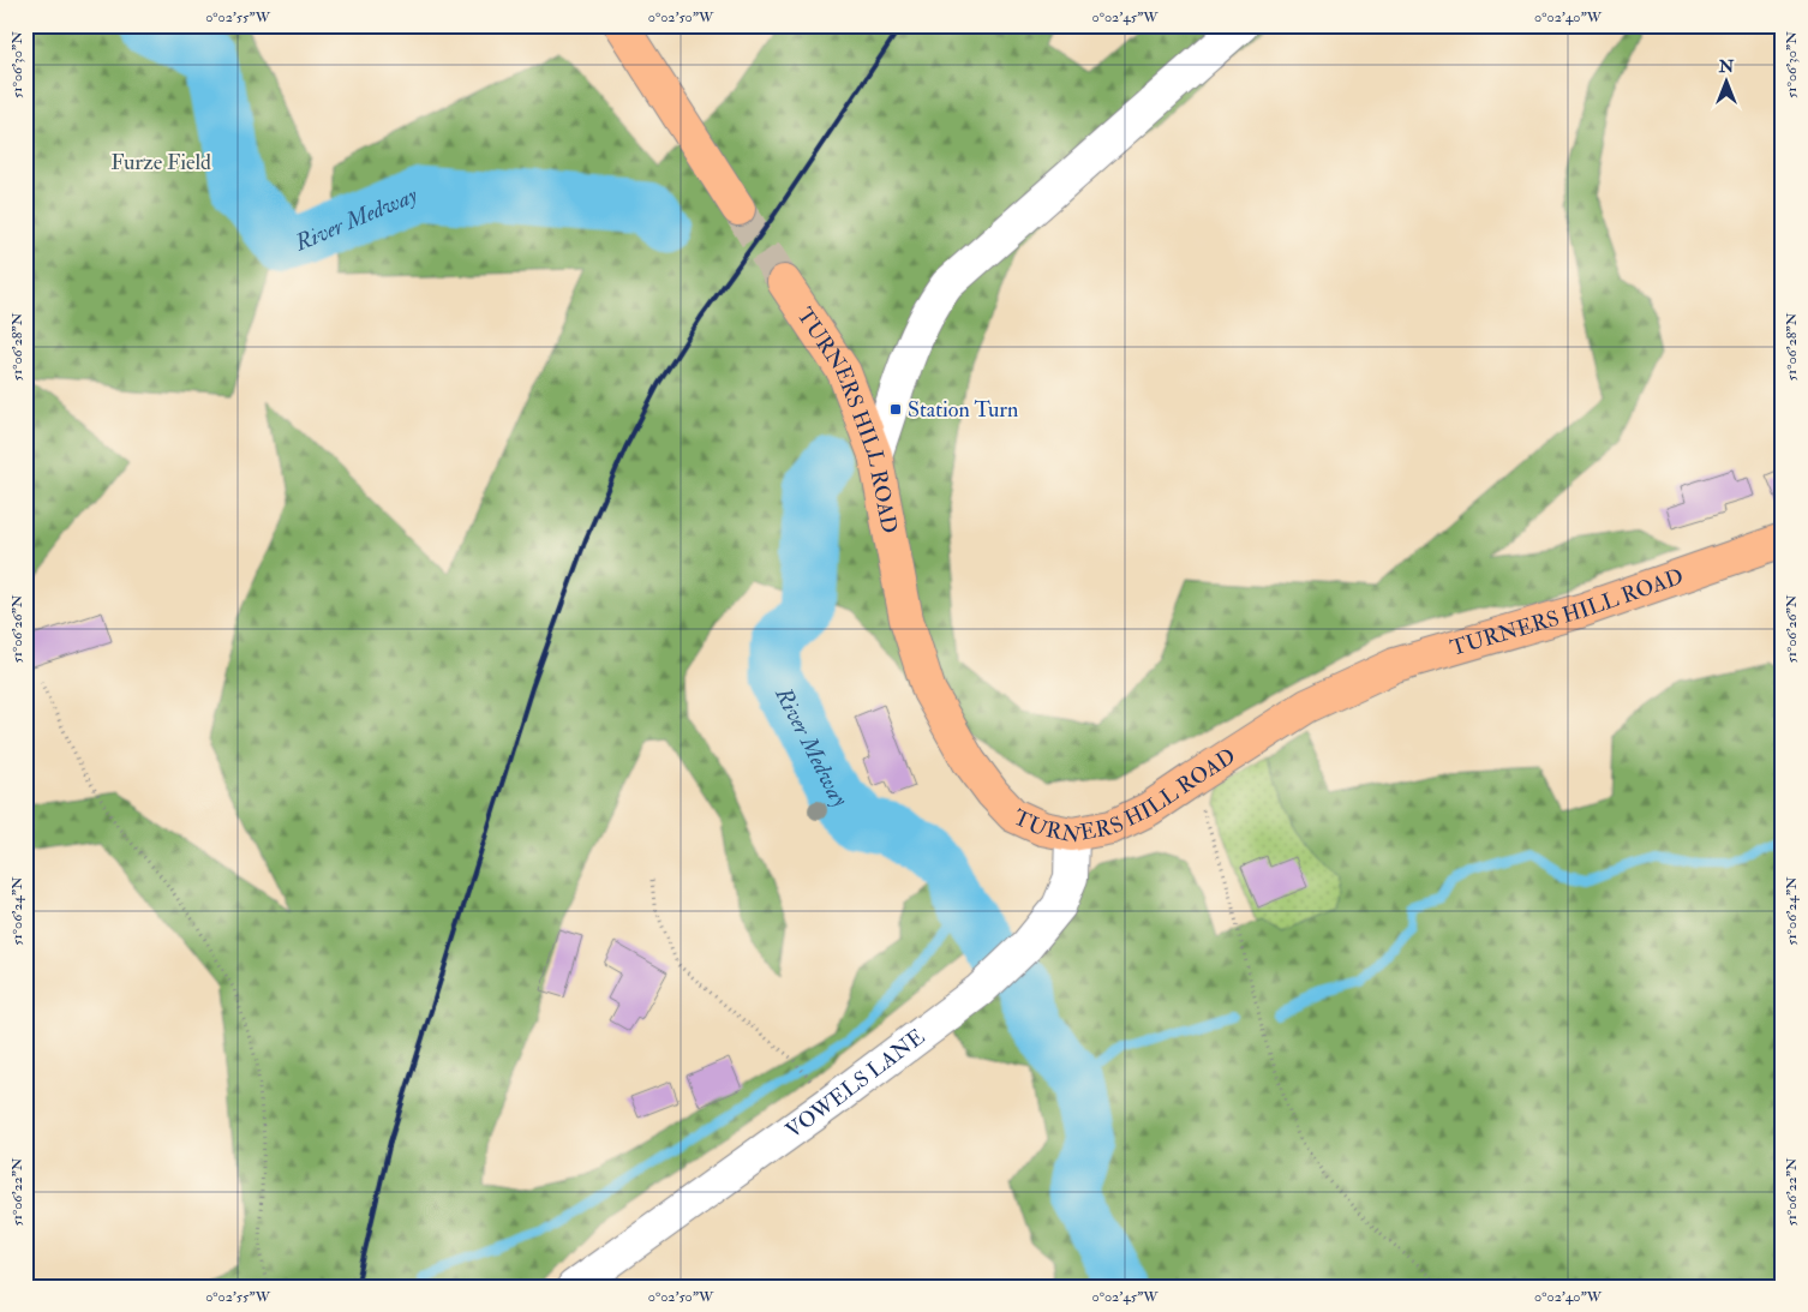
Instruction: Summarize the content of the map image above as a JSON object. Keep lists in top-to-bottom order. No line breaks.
{"streets":{"main road":["TURNERS HILL ROAD"],"street":["VOWELS LANE"]},"crossings":[["TURNERS HILL ROAD","VOWELS LANE"]],"water":["River Medway"],"parks":["Furze Field"],"places":{"transit":["Station Turn"]},"north":"top","coordinates":["0°02'55\"W","0°02'50\"W","0°02'45\"W","0°02'40\"W","51°06'30\"N","51°06'28\"N","51°06'26\"N","51°06'24\"N","51°06'22\"N"]}
